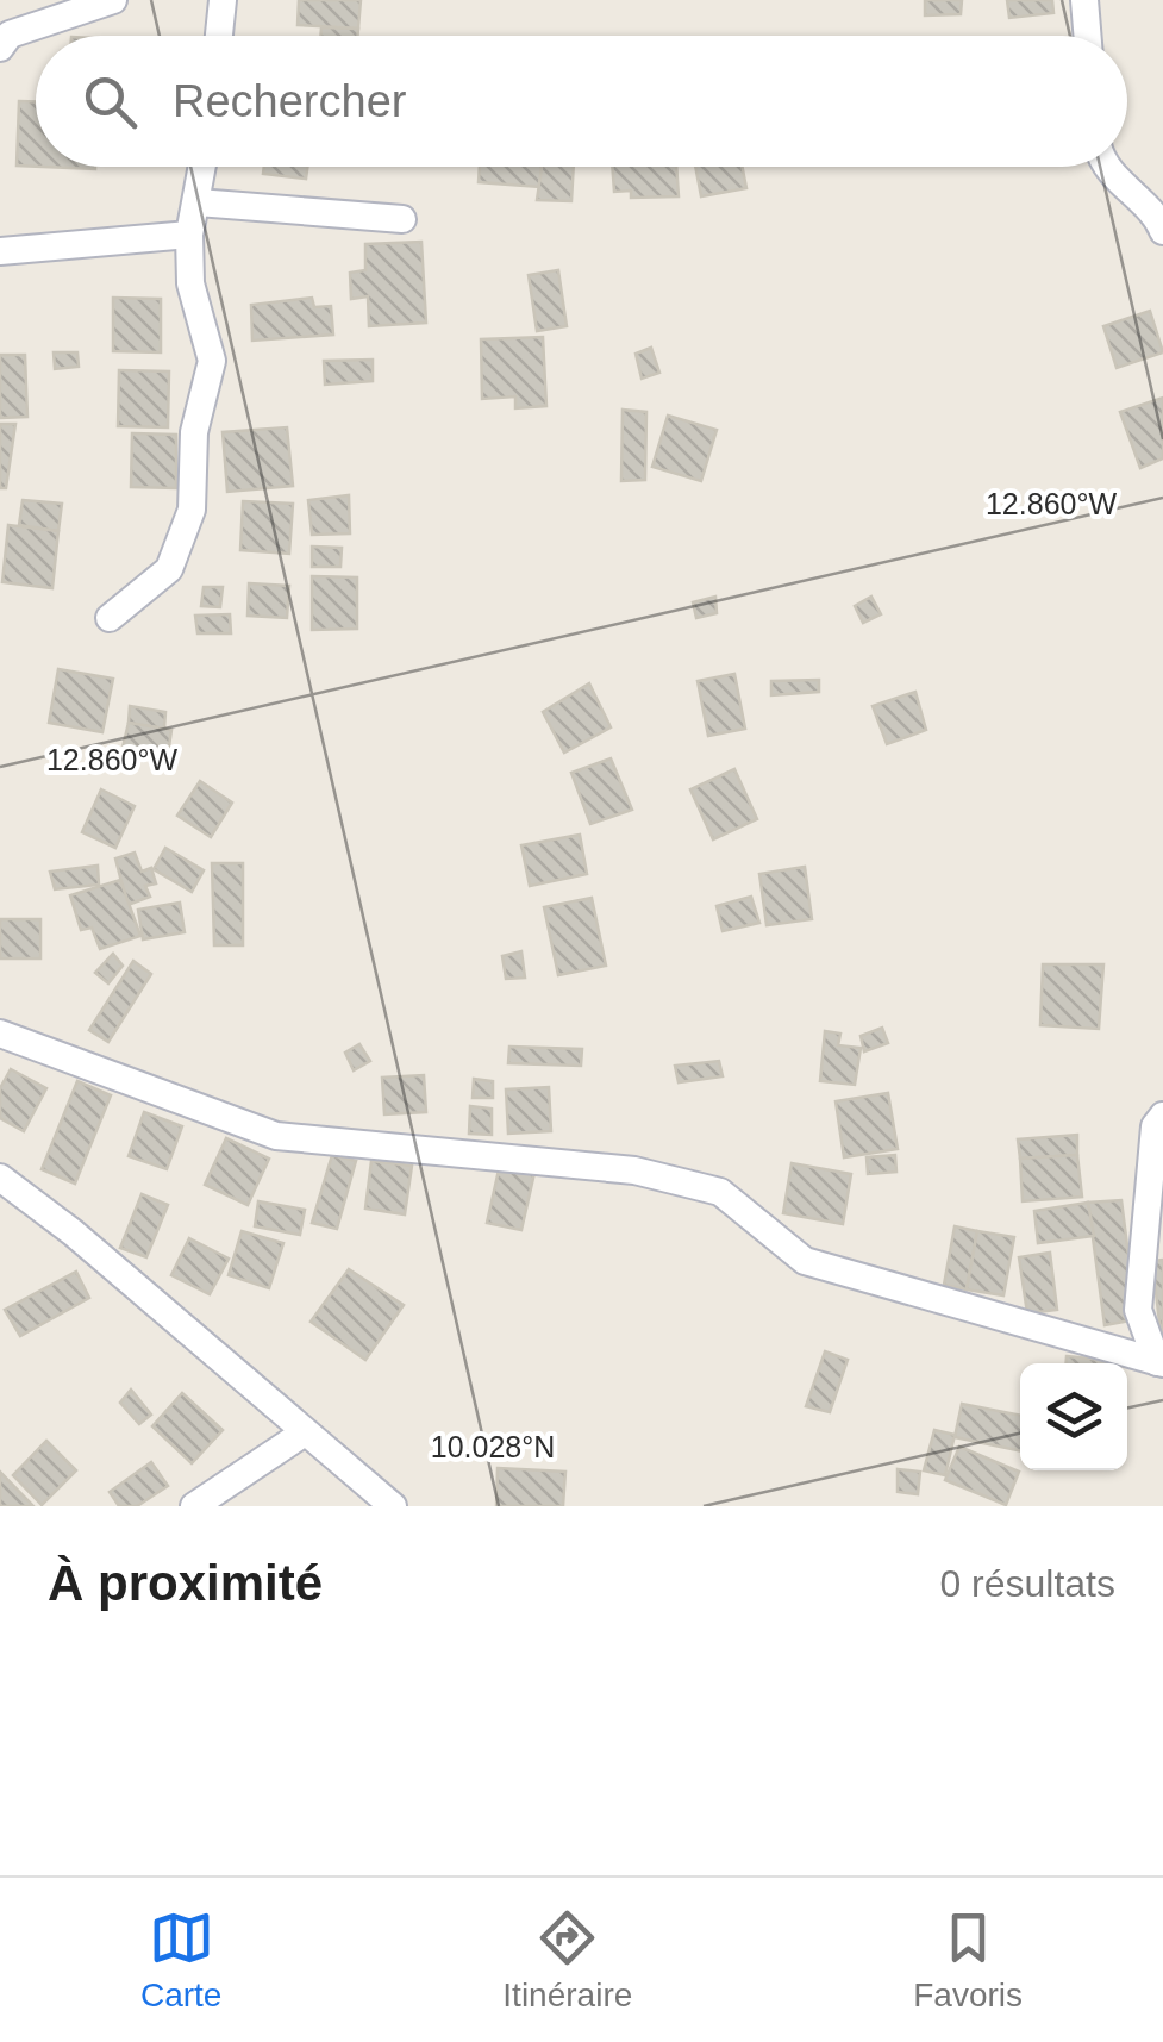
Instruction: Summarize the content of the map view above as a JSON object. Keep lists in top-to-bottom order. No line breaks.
{"page":{"search":"Rechercher","heading":["À proximité","0 résultats"],"nav":["Carte","Itinéraire","Favoris"]},"coordinates":["12.860°W","10.028°N"]}
